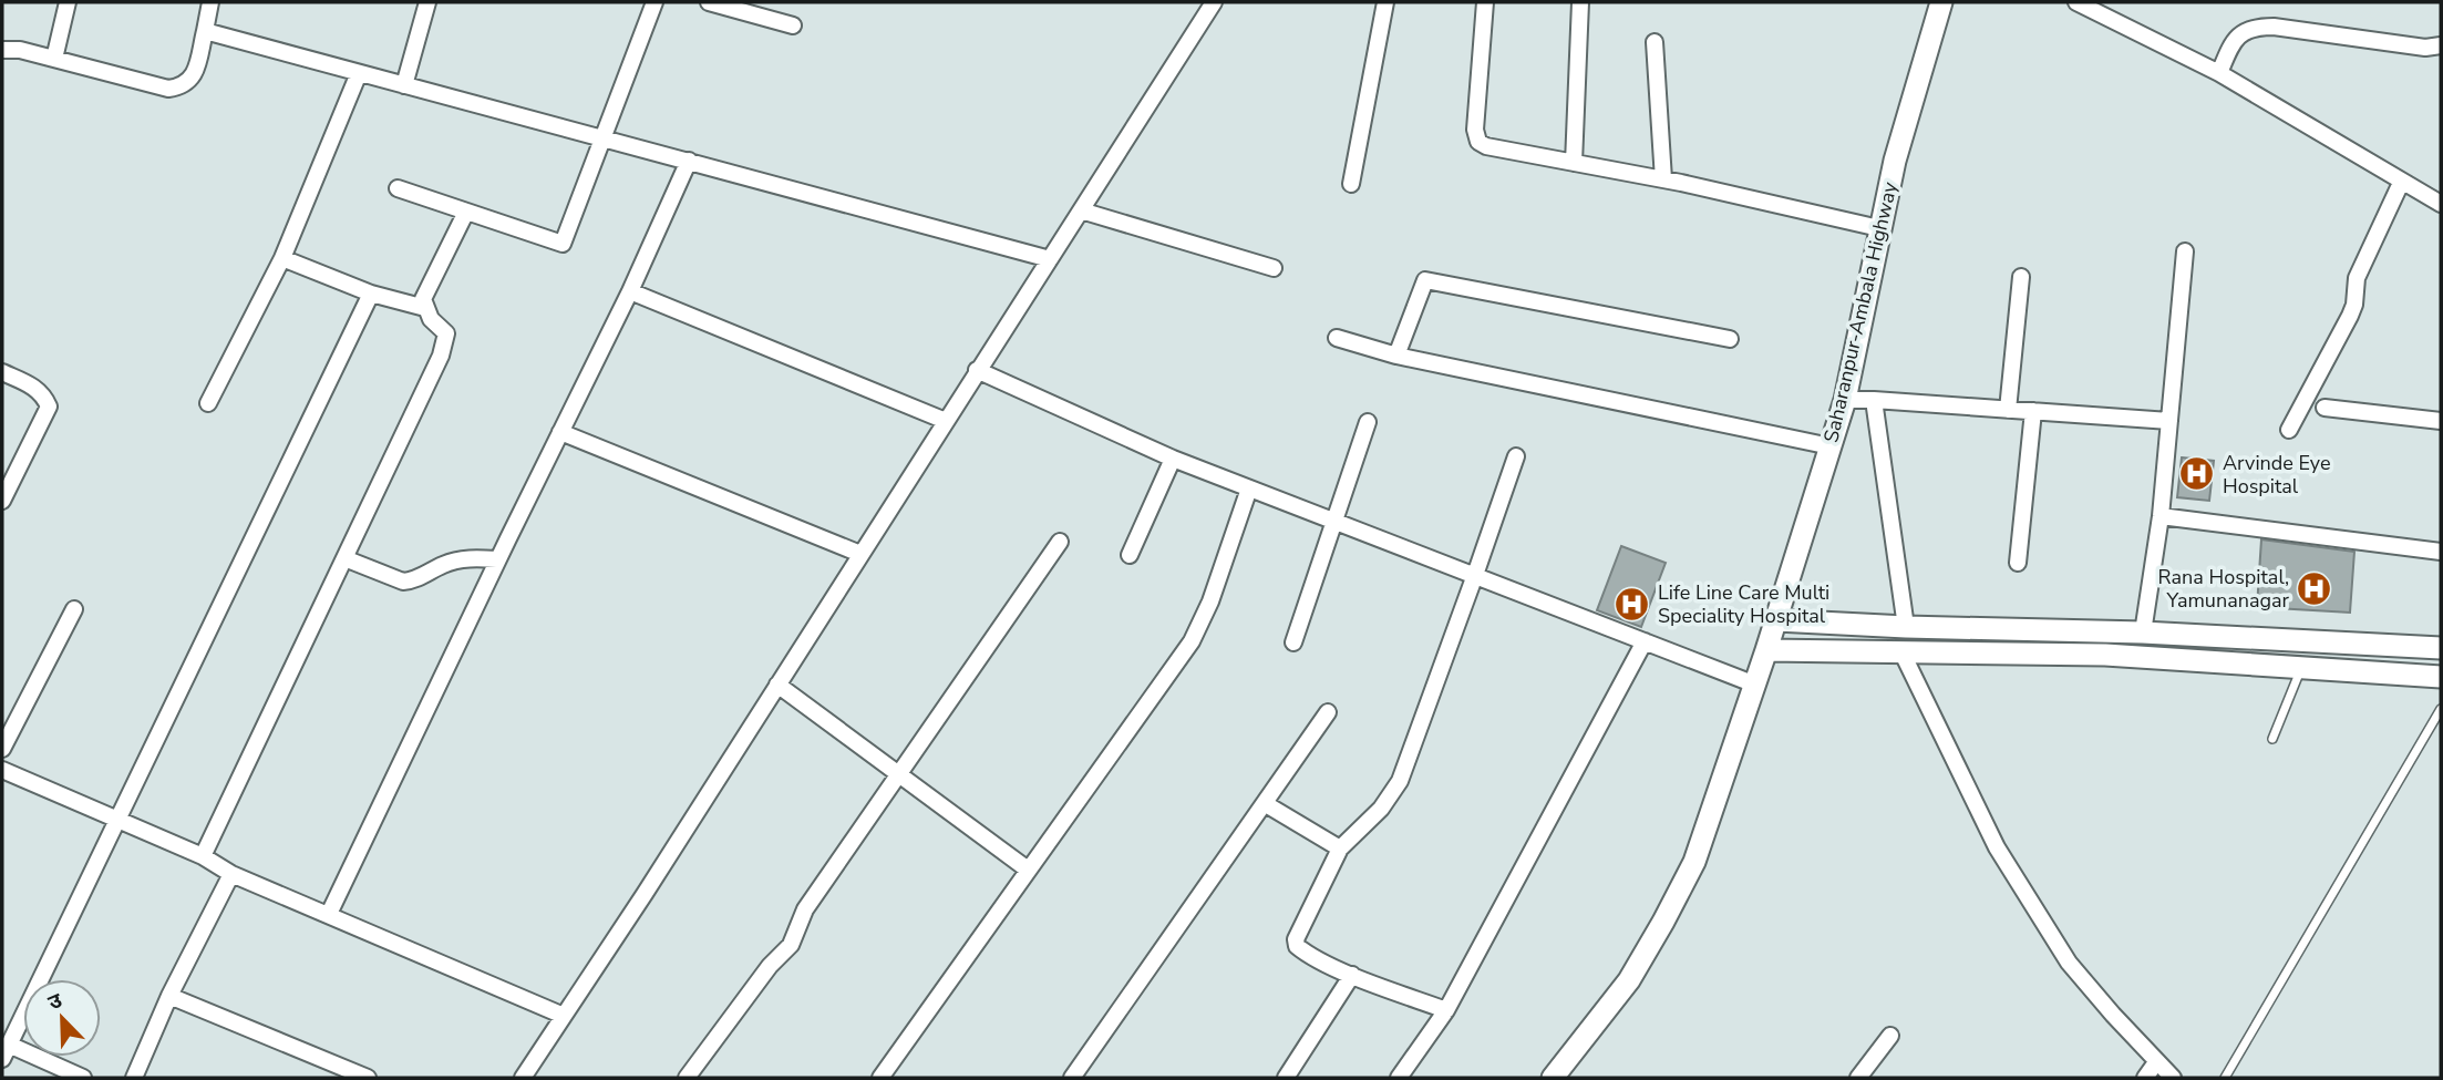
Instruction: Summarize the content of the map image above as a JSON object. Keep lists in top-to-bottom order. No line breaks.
{"streets":{"main road":["Saharanpur-Ambala Highway"]},"places":{"hospital":["Arvinde Eye Hospital","Rana Hospital, Yamunanagar","Life Line Care Multi Speciality Hospital"]},"north":"top left"}
